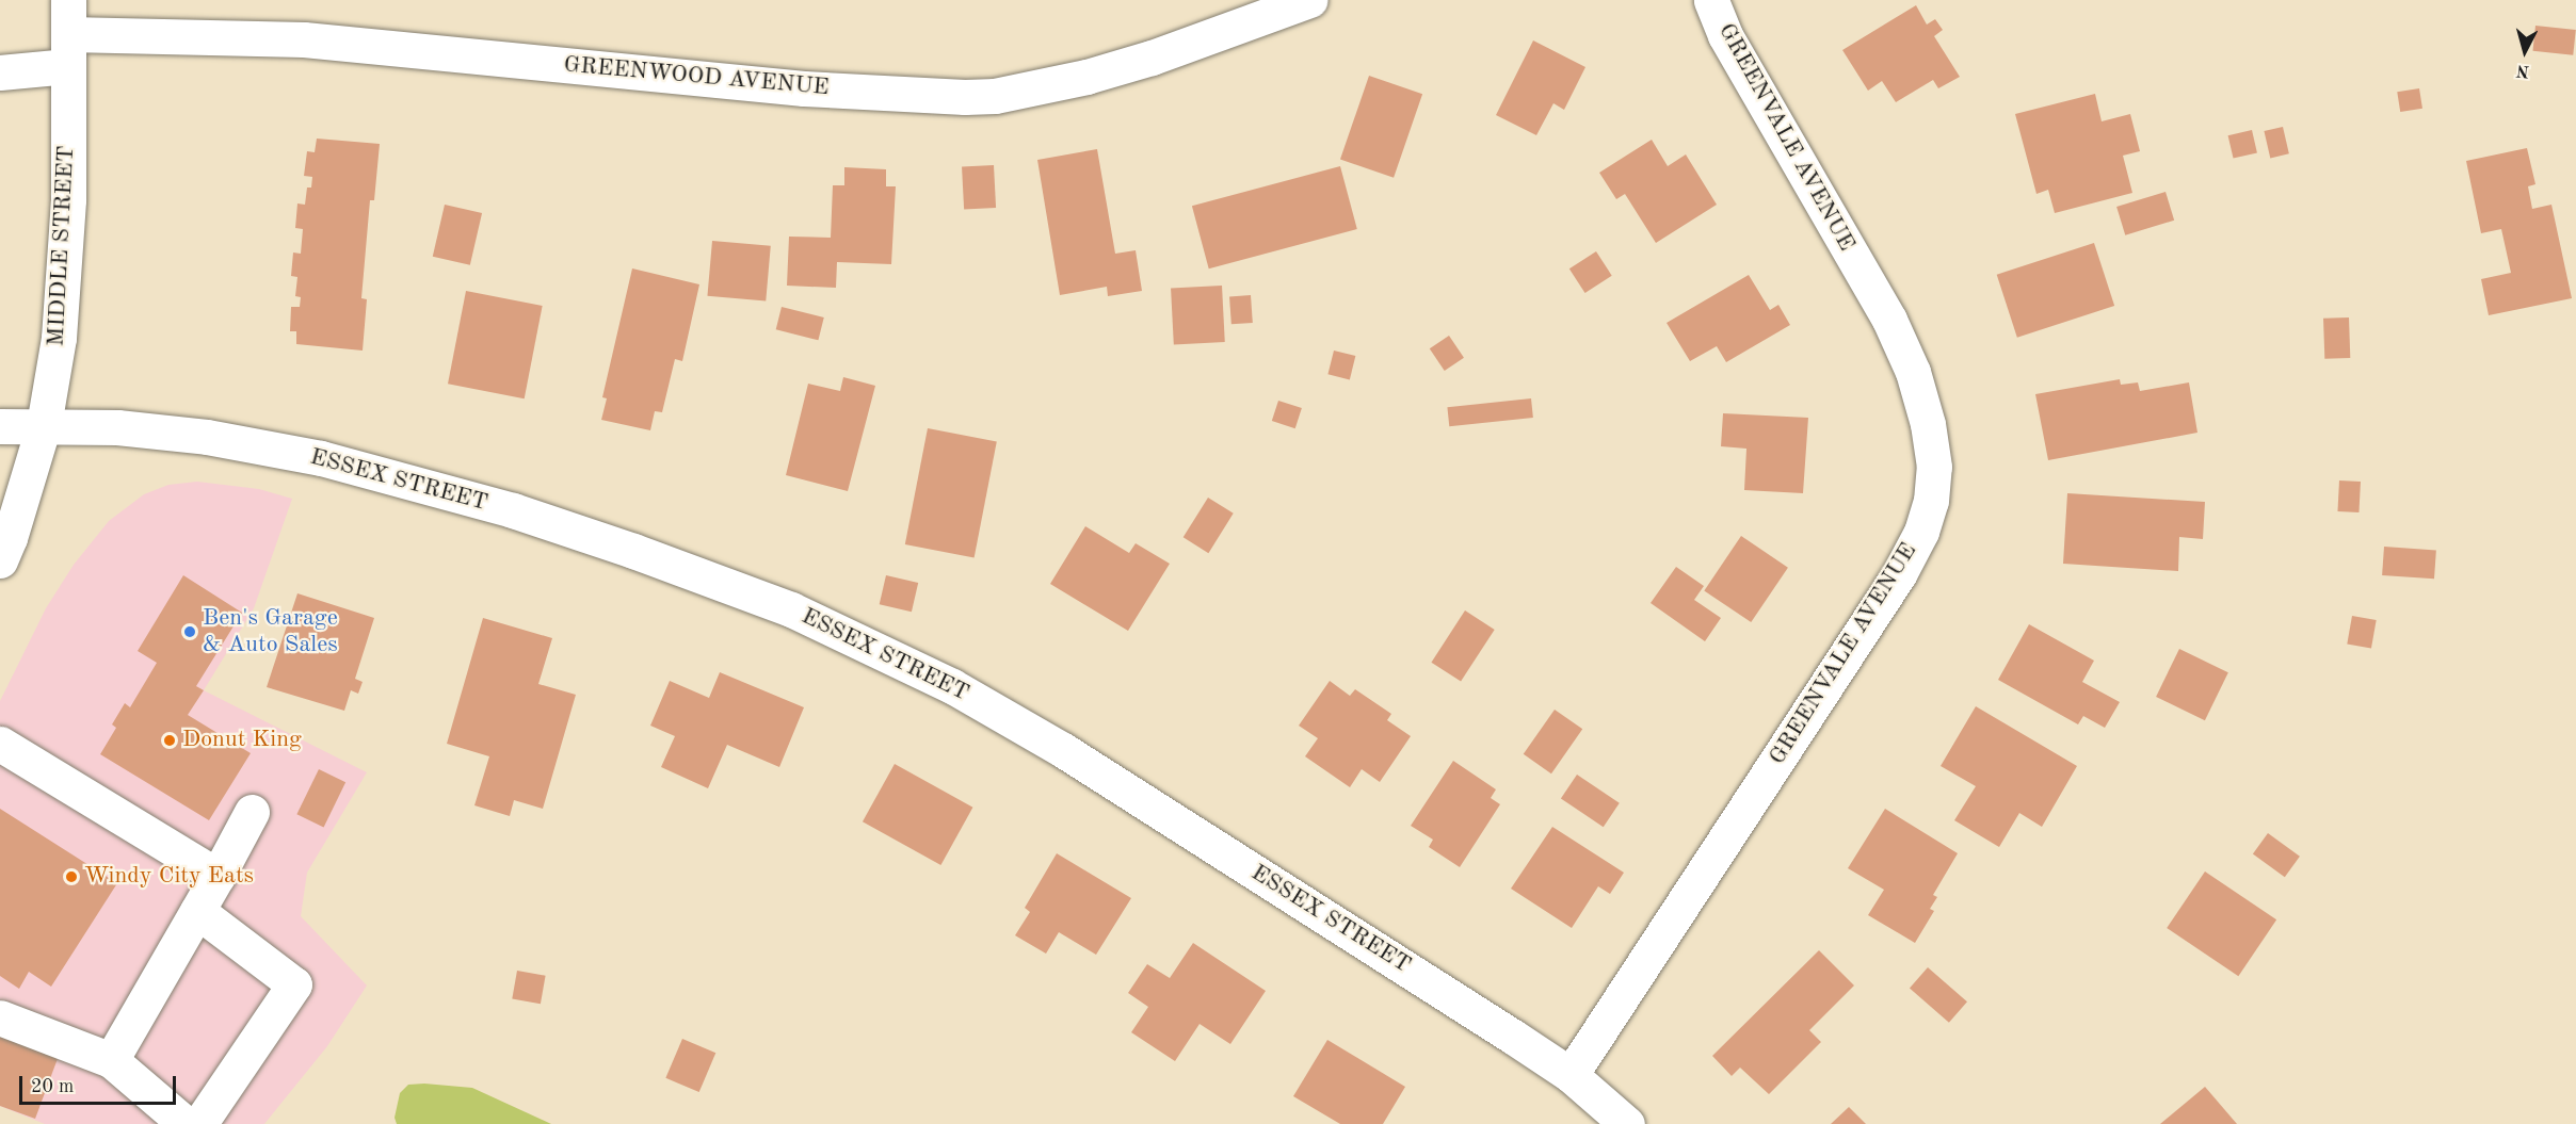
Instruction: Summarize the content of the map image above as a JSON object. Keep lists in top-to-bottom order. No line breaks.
{"streets":{"street":["GREENWOOD AVENUE","GREENVALE AVENUE","MIDDLE STREET","ESSEX STREET"]},"crossings":[["GREENWOOD AVENUE","MIDDLE STREET"],["GREENVALE AVENUE","ESSEX STREET"],["MIDDLE STREET","ESSEX STREET"]],"places":["Ben's Garage & Auto Sales","Donut King","Windy City Eats"],"scale_bar":"20 m","north":"bottom"}
